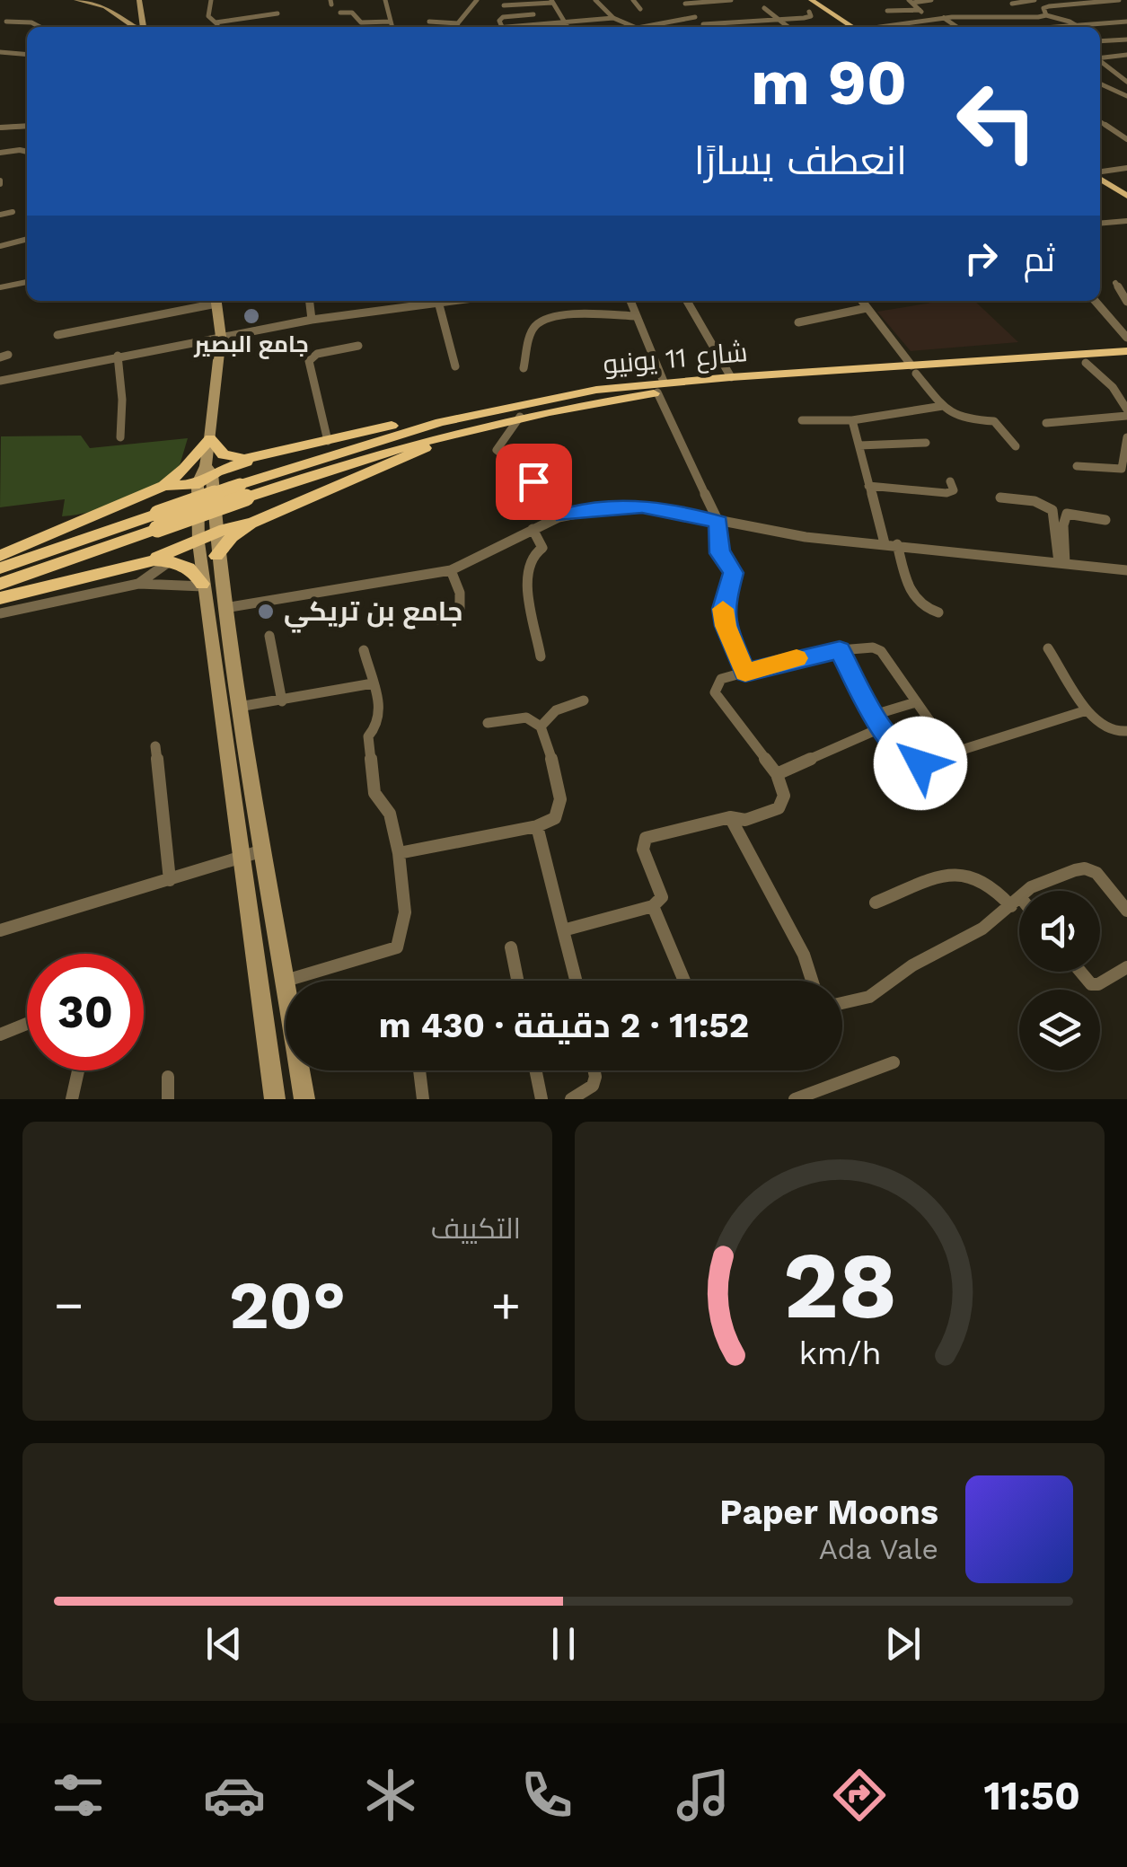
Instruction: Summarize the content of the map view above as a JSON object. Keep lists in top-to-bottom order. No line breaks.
{"streets":{"highway":["شارع 11 يونيو"]},"places":["جامع البصير","جامع بن تريكي"],"page":{"turn":["90 m","انعطف يسارًا"],"then":"ثم","limit":"30","trip":"11:52 · 2 دقيقة · 430 m","tile":"التكييف","heat":["−","20°","+"],"song":["Paper Moons","Ada Vale"],"tabs":"11:50","gauge":["28","km/h"]}}
